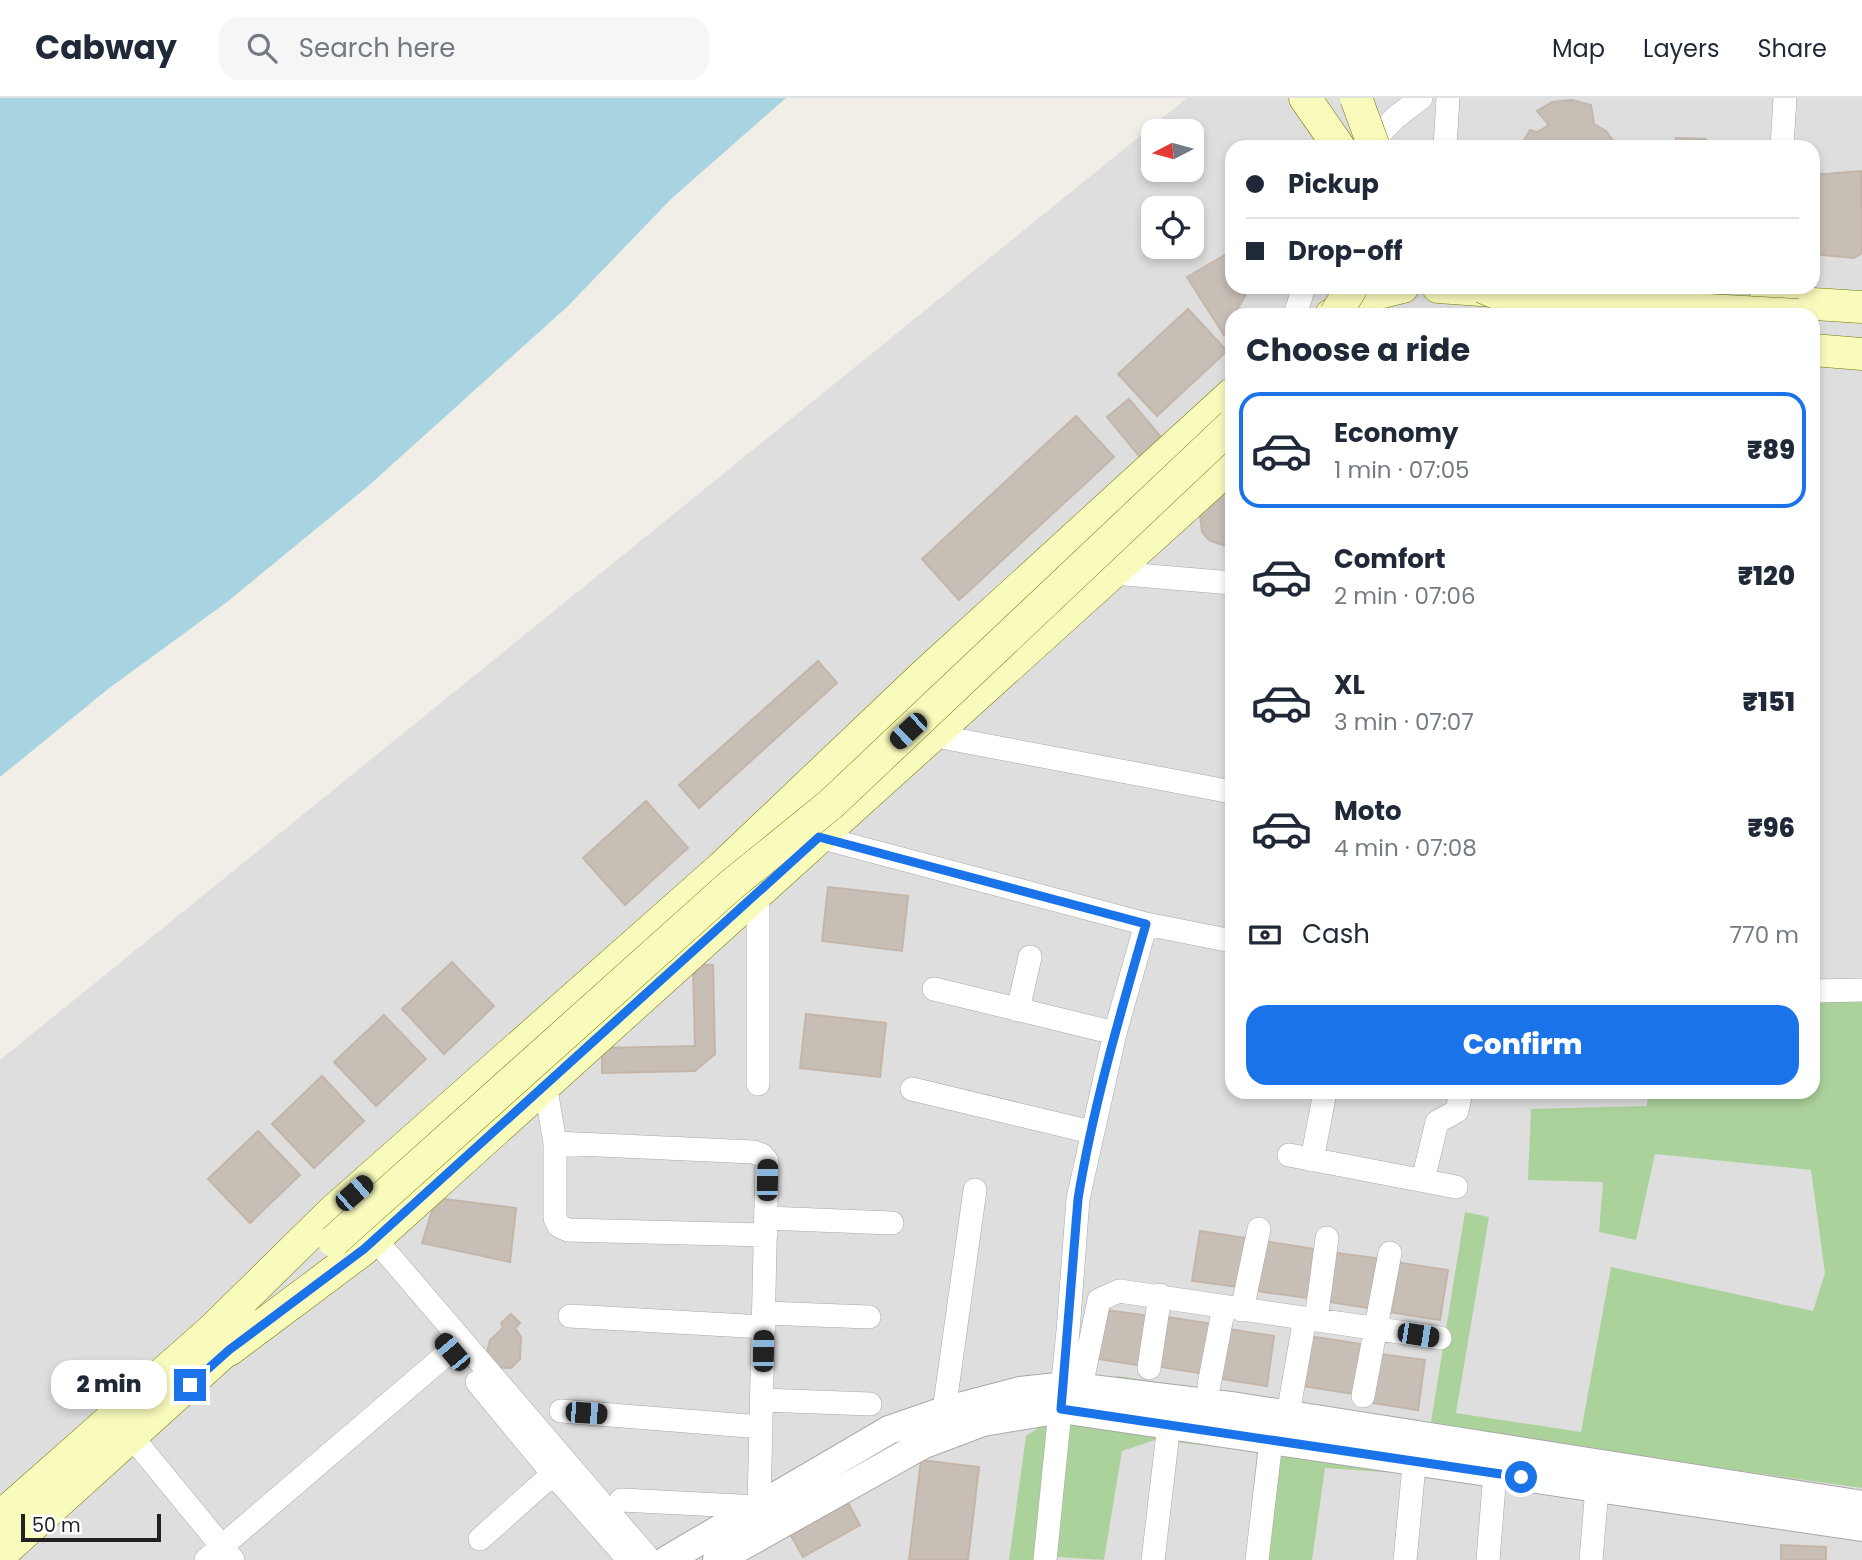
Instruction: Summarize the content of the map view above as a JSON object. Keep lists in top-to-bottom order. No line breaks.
{"scale_bar":"50 m","north":"left","page":{"header":"Cabway","search":"Search here","nav":["Map","Layers","Share"],"banner":["Pickup","Drop-off"],"heading":"Choose a ride","list":[{"name":"Economy","note":"1 min · 07:05","value":"₹89"},{"name":"Comfort","note":"2 min · 07:06","value":"₹120"},{"name":"XL","note":"3 min · 07:07","value":"₹151"},{"name":"Moto","note":"4 min · 07:08","value":"₹96"}],"pay":["Cash","770 m"],"buttons":"Confirm","bubble":"2 min","scale":"50 m"}}
